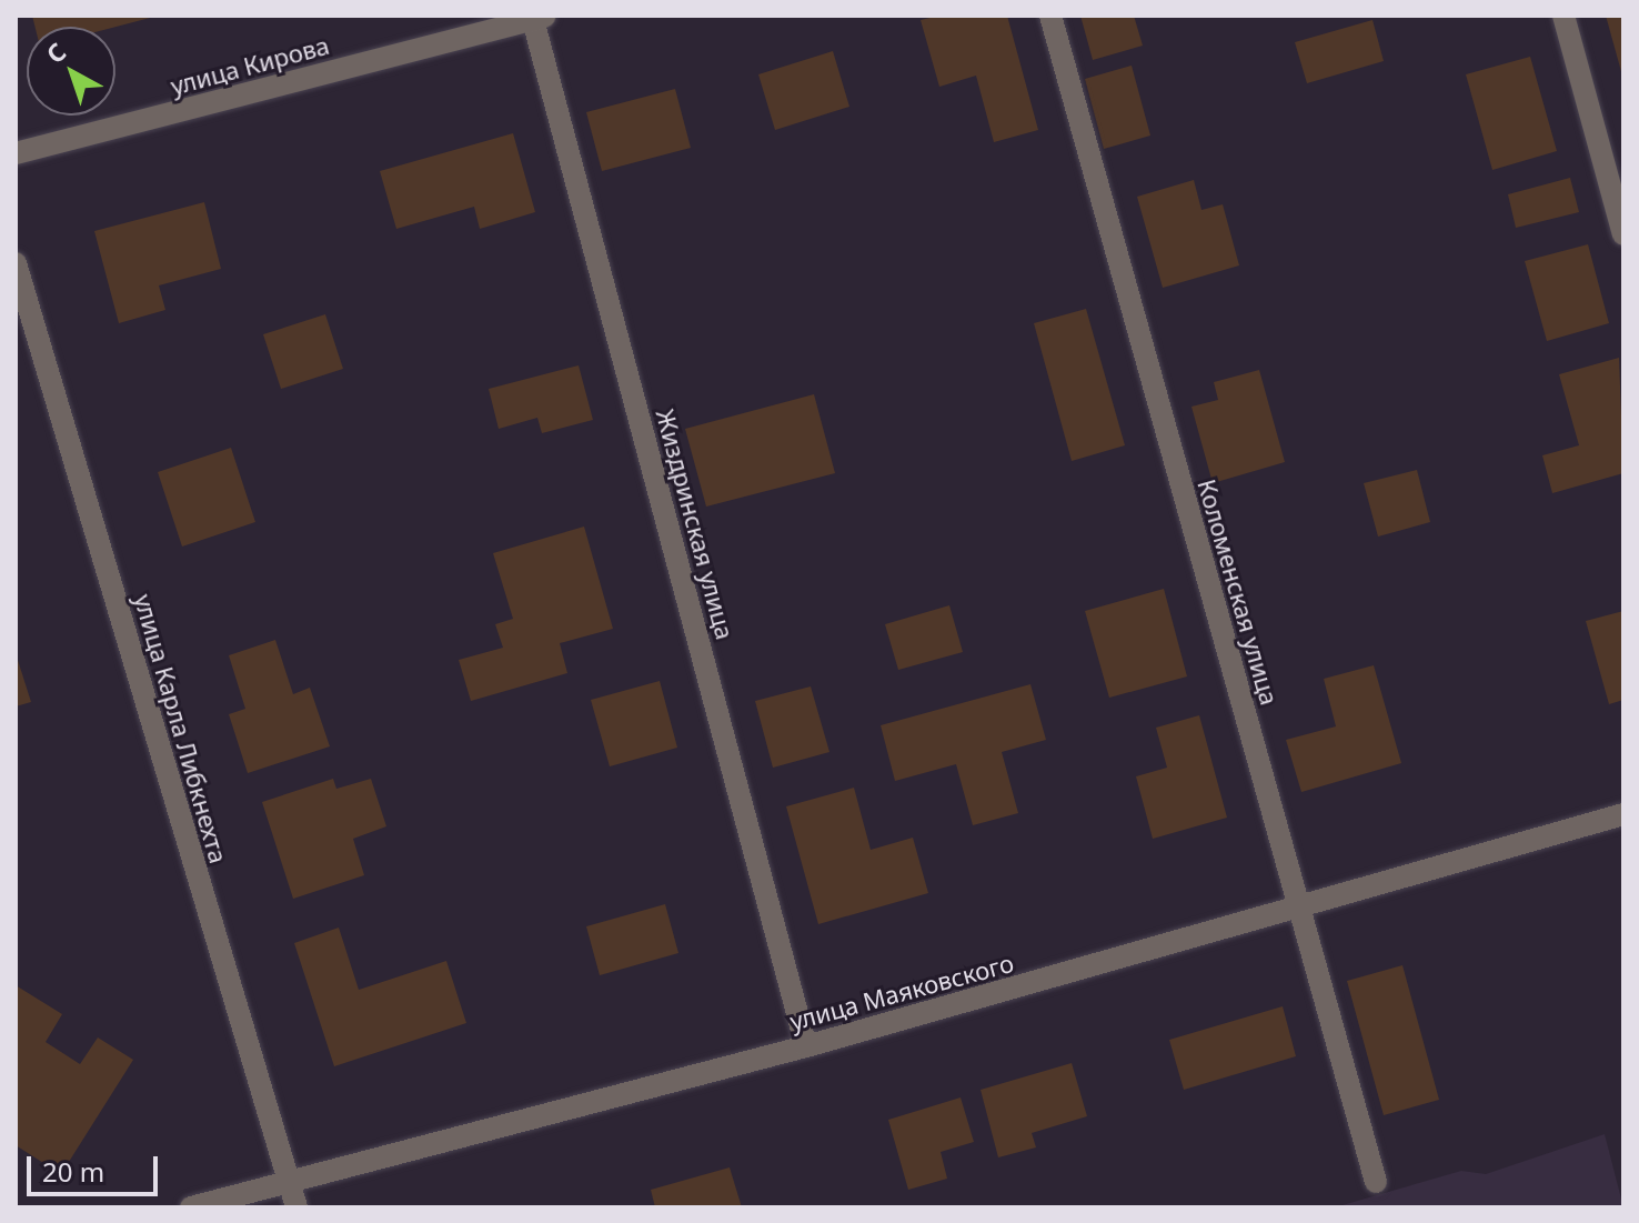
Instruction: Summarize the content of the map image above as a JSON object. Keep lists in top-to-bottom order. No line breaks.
{"streets":{"street":["улица Кирова","Жиздринская улица","Коломенская улица","улица Карла Либкнехта","улица Маяковского"]},"crossings":[["улица Кирова","Жиздринская улица"],["Жиздринская улица","улица Маяковского"],["Коломенская улица","улица Маяковского"],["улица Карла Либкнехта","улица Маяковского"]],"scale_bar":"20 m","north":"top left"}
